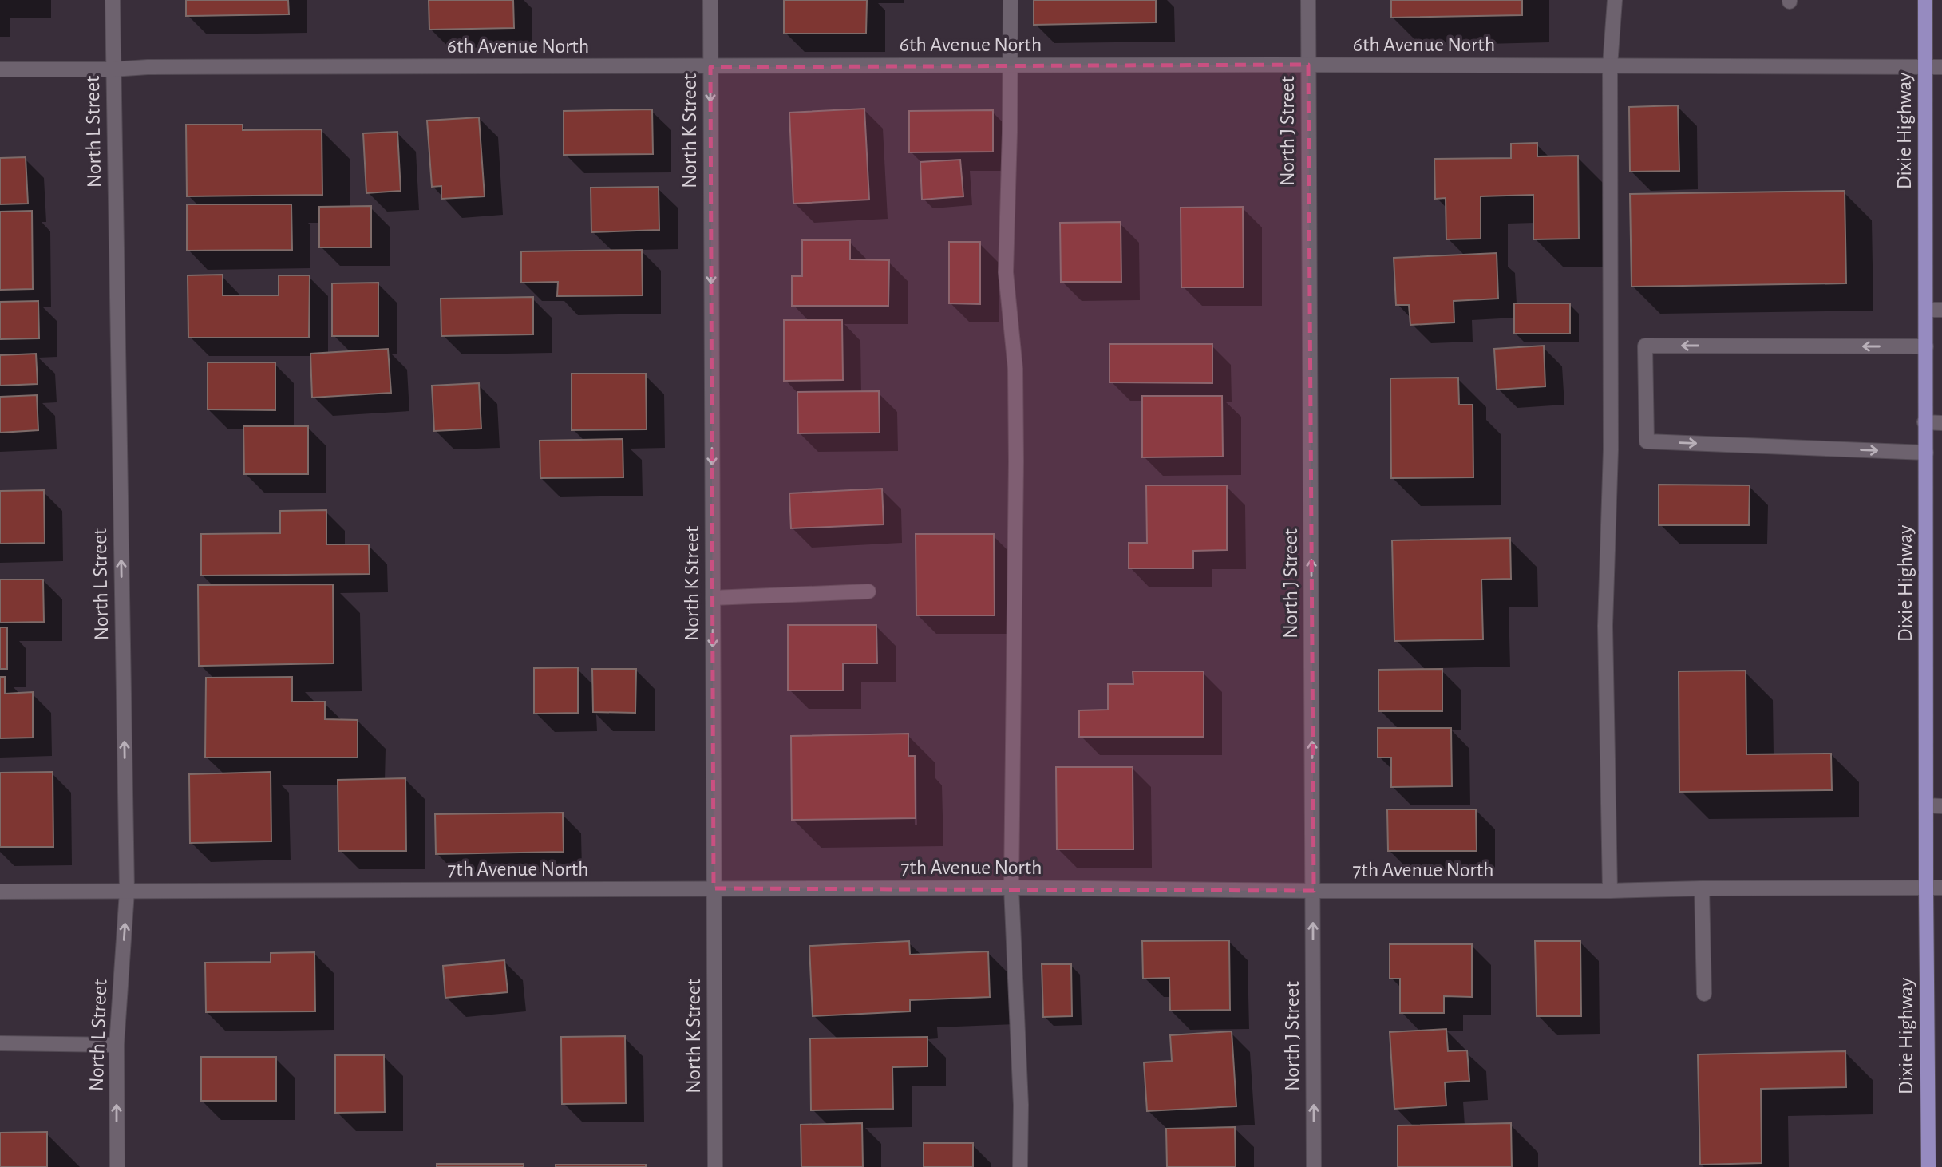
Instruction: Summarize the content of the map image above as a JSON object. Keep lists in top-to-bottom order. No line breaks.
{"streets":{"main road":["Dixie Highway"],"street":["6th Avenue North","North K Street","North J Street","North L Street","7th Avenue North"]},"crossings":[["6th Avenue North","North K Street"],["6th Avenue North","North J Street"],["6th Avenue North","Dixie Highway"],["6th Avenue North","North L Street"],["North K Street","7th Avenue North"],["North J Street","7th Avenue North"],["Dixie Highway","7th Avenue North"],["North L Street","7th Avenue North"]],"one_way":["North K Street","North J Street","North L Street"]}
